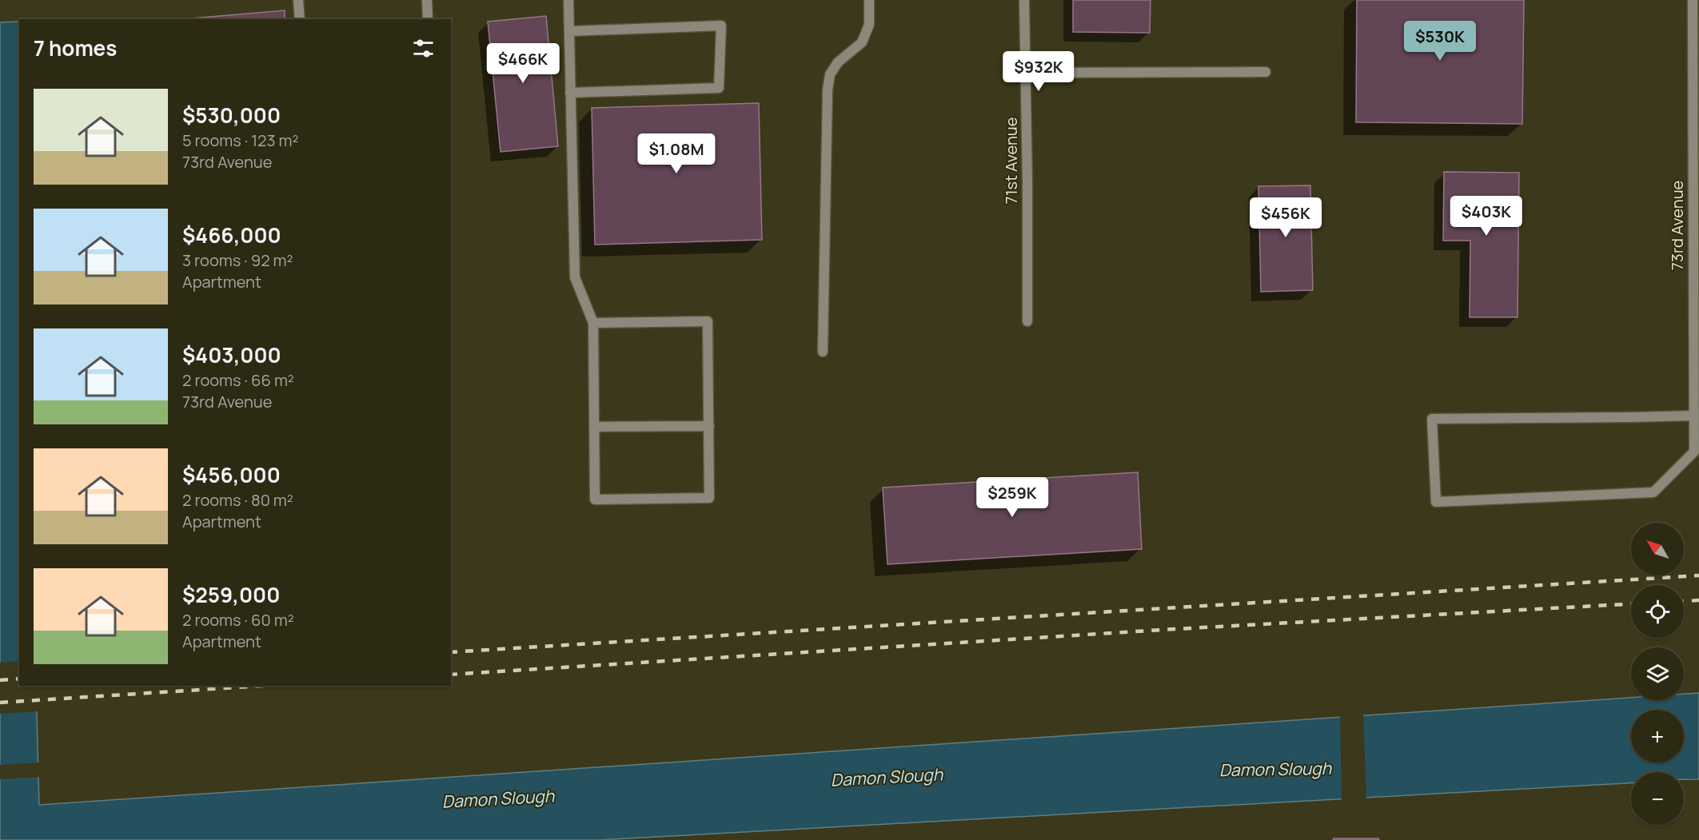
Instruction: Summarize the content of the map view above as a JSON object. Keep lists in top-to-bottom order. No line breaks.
{"streets":{"street":["71st Avenue","73rd Avenue"]},"water":["Damon Slough"],"north":"top left","page":{"heading":"7 homes","price":["$530K","$466K","$932K","$1.08M","$403K","$456K","$259K"],"list":[{"name":"$530,000","note":"5 rooms · 123 m² · 73rd Avenue"},{"name":"$466,000","note":"3 rooms · 92 m² · Apartment"},{"name":"$403,000","note":"2 rooms · 66 m² · 73rd Avenue"},{"name":"$456,000","note":"2 rooms · 80 m² · Apartment"},{"name":"$259,000","note":"2 rooms · 60 m² · Apartment"}],"map_buttons":["+","−"]}}
